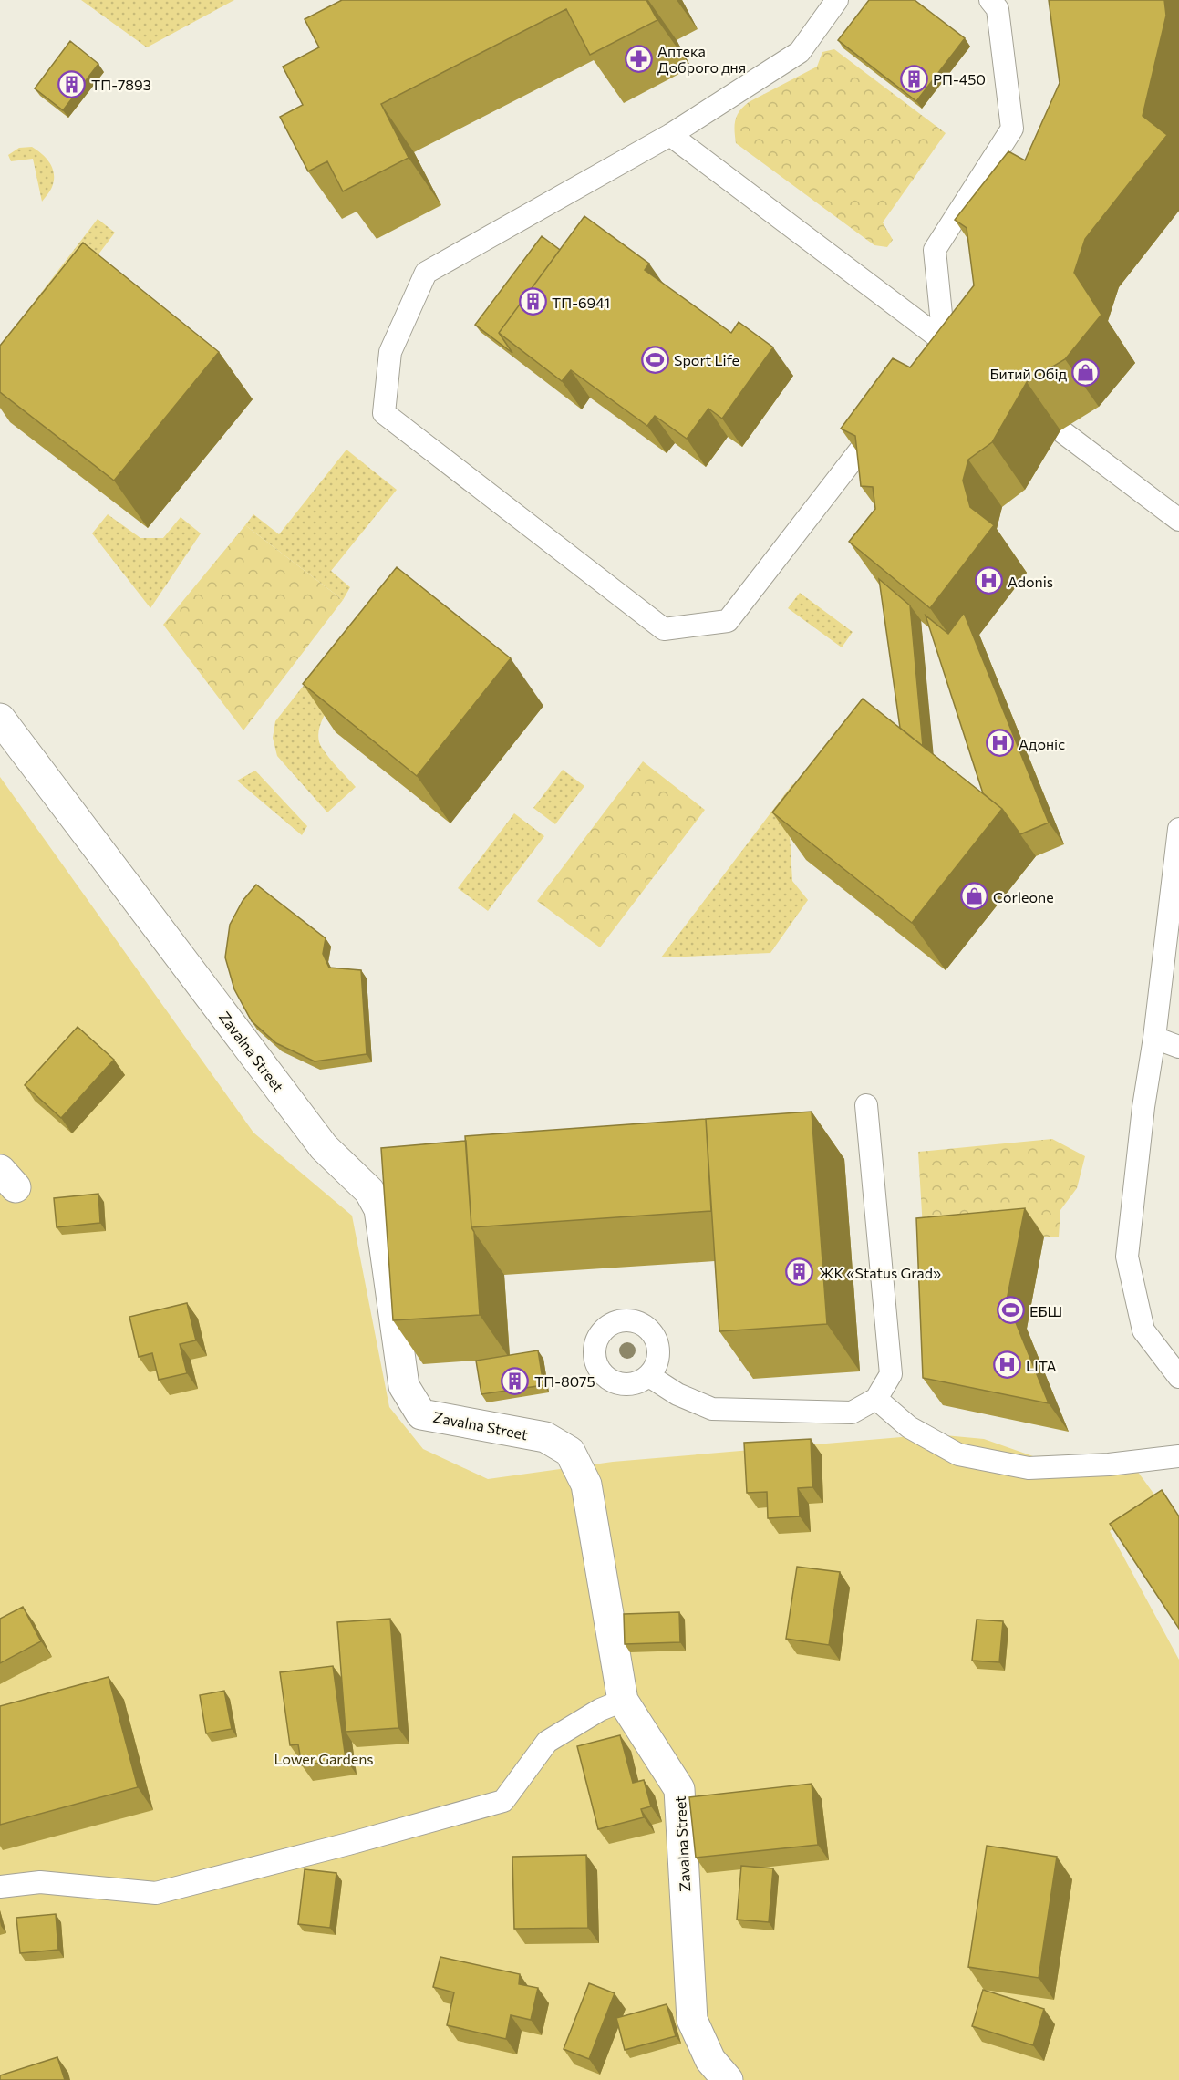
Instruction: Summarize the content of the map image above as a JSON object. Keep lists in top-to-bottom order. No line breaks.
{"streets":{"street":["Zavalna Street"]},"parks":["Lower Gardens"],"places":{"pharmacy":["Аптека Доброго дня"],"building":["РП-450","ТП-7893","ТП-6941","ЖК «Status Grad»","ТП-8075"],"sports":["Sport Life","ЕБШ"],"shop":["Битий Обід","Corleone"],"hospital":["Adonis","Адоніс","LITA"]}}
